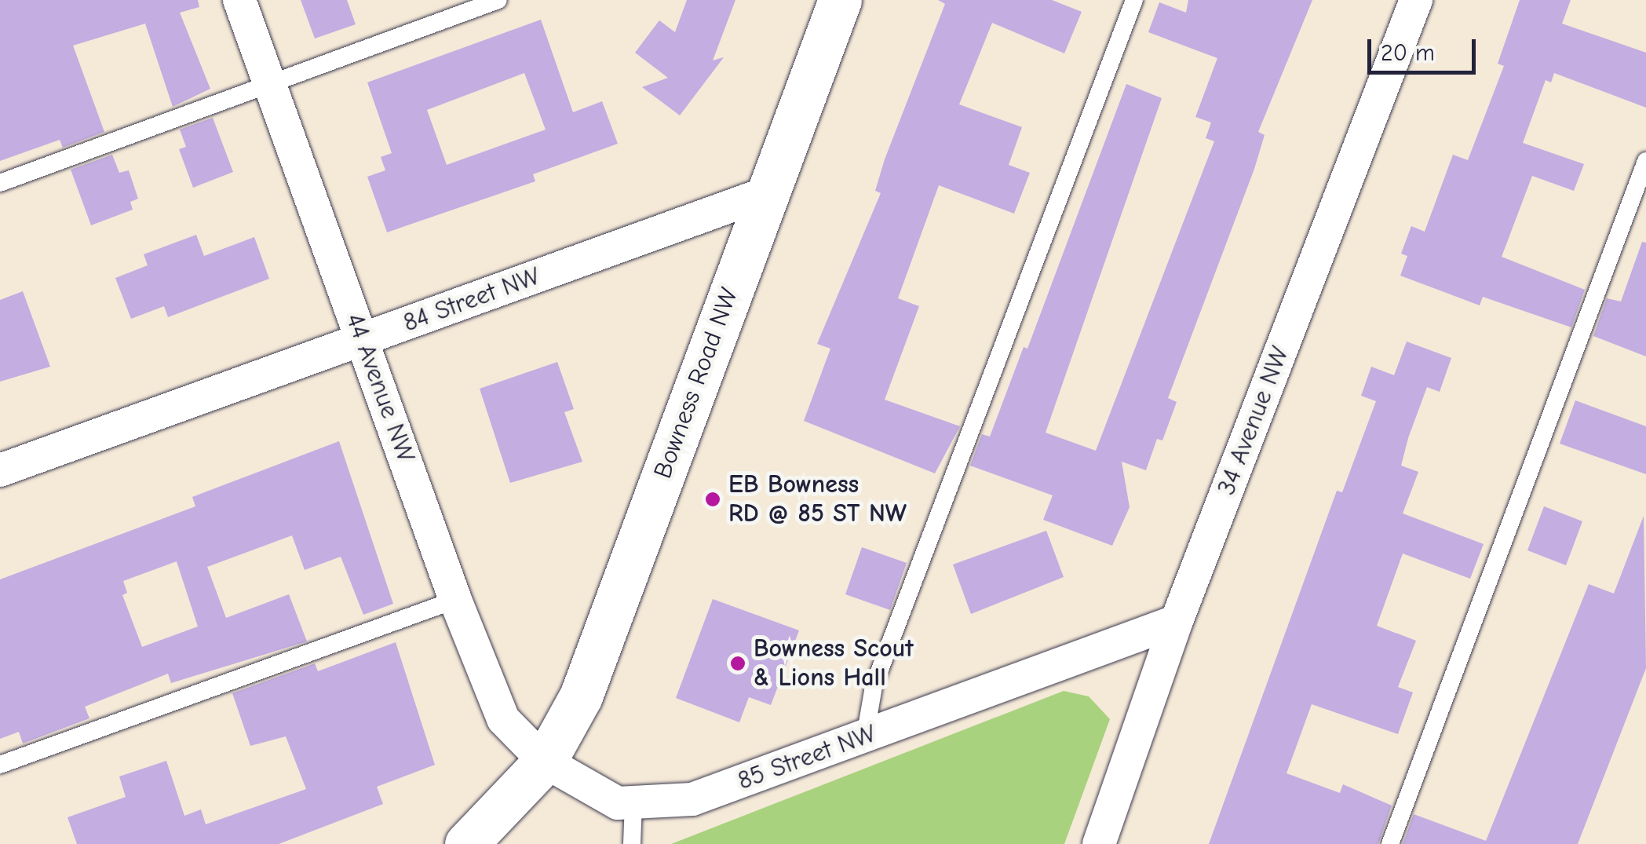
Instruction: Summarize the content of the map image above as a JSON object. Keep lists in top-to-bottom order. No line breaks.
{"streets":{"street":["84 Street NW","Bowness Road NW","44 Avenue NW","34 Avenue NW","85 Street NW"]},"crossings":[["84 Street NW","Bowness Road NW"],["84 Street NW","44 Avenue NW"],["Bowness Road NW","44 Avenue NW"],["Bowness Road NW","85 Street NW"],["44 Avenue NW","85 Street NW"],["34 Avenue NW","85 Street NW"]],"places":["EB Bowness RD @ 85 ST NW","Bowness Scout & Lions Hall"],"scale_bar":"20 m"}
